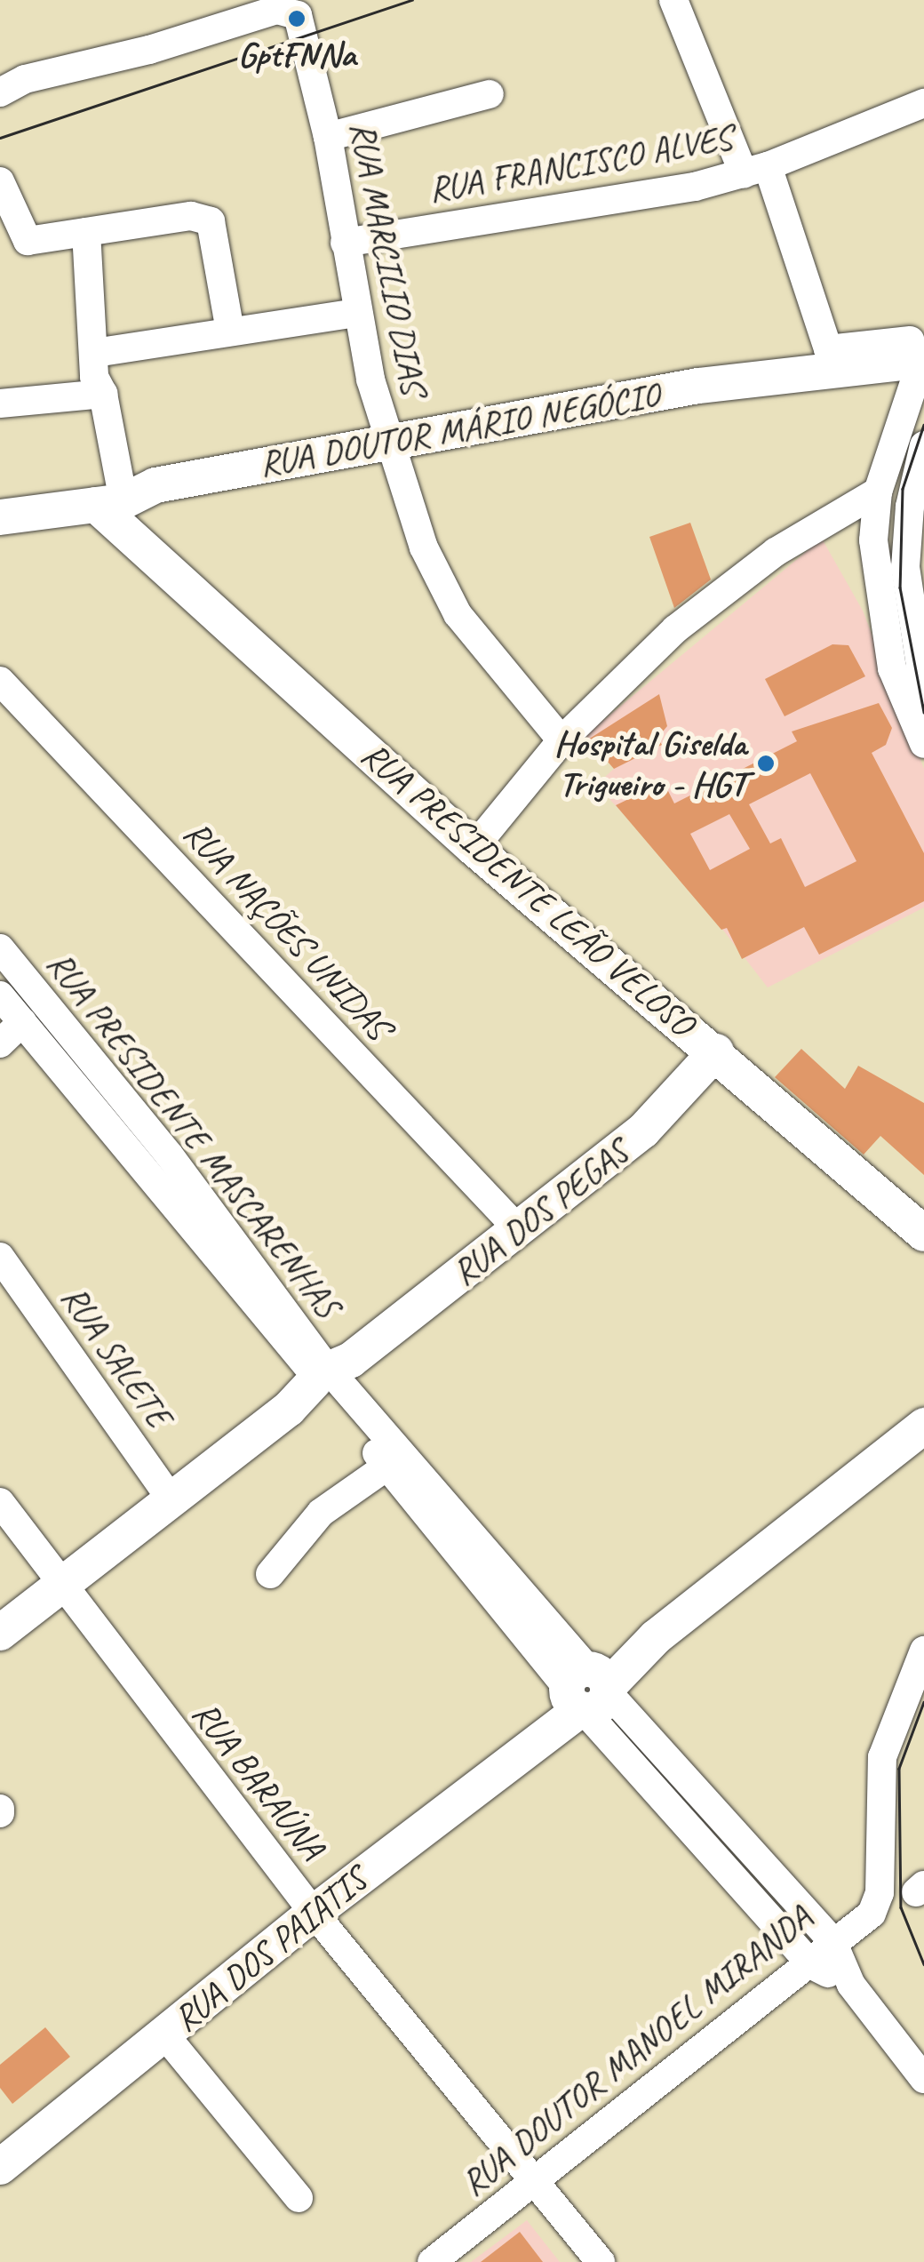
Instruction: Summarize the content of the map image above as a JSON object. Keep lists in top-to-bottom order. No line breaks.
{"streets":{"main road":["RUA DOUTOR MÁRIO NEGÓCIO","RUA PRESIDENTE LEÃO VELOSO","RUA DOS PEGAS","RUA DOS PAIATIS"],"street":["RUA FRANCISCO ALVES","RUA MARCILIO DIAS","RUA NAÇÕES UNIDAS","RUA PRESIDENTE MASCARENHAS","RUA SALETE","RUA BARAÚNA","RUA DOUTOR MANOEL MIRANDA"]},"crossings":[["RUA FRANCISCO ALVES","RUA MARCILIO DIAS"],["RUA MARCILIO DIAS","RUA DOUTOR MÁRIO NEGÓCIO"],["RUA PRESIDENTE LEÃO VELOSO","RUA DOS PEGAS"],["RUA NAÇÕES UNIDAS","RUA DOS PEGAS"],["RUA PRESIDENTE MASCARENHAS","RUA DOS PEGAS"],["RUA PRESIDENTE MASCARENHAS","RUA DOS PAIATIS"],["RUA PRESIDENTE MASCARENHAS","RUA DOUTOR MANOEL MIRANDA"],["RUA DOS PEGAS","RUA SALETE"],["RUA DOS PEGAS","RUA BARAÚNA"],["RUA BARAÚNA","RUA DOS PAIATIS"],["RUA BARAÚNA","RUA DOUTOR MANOEL MIRANDA"]],"places":["GptFNNa","Hospital Giselda Trigueiro - HGT"]}
